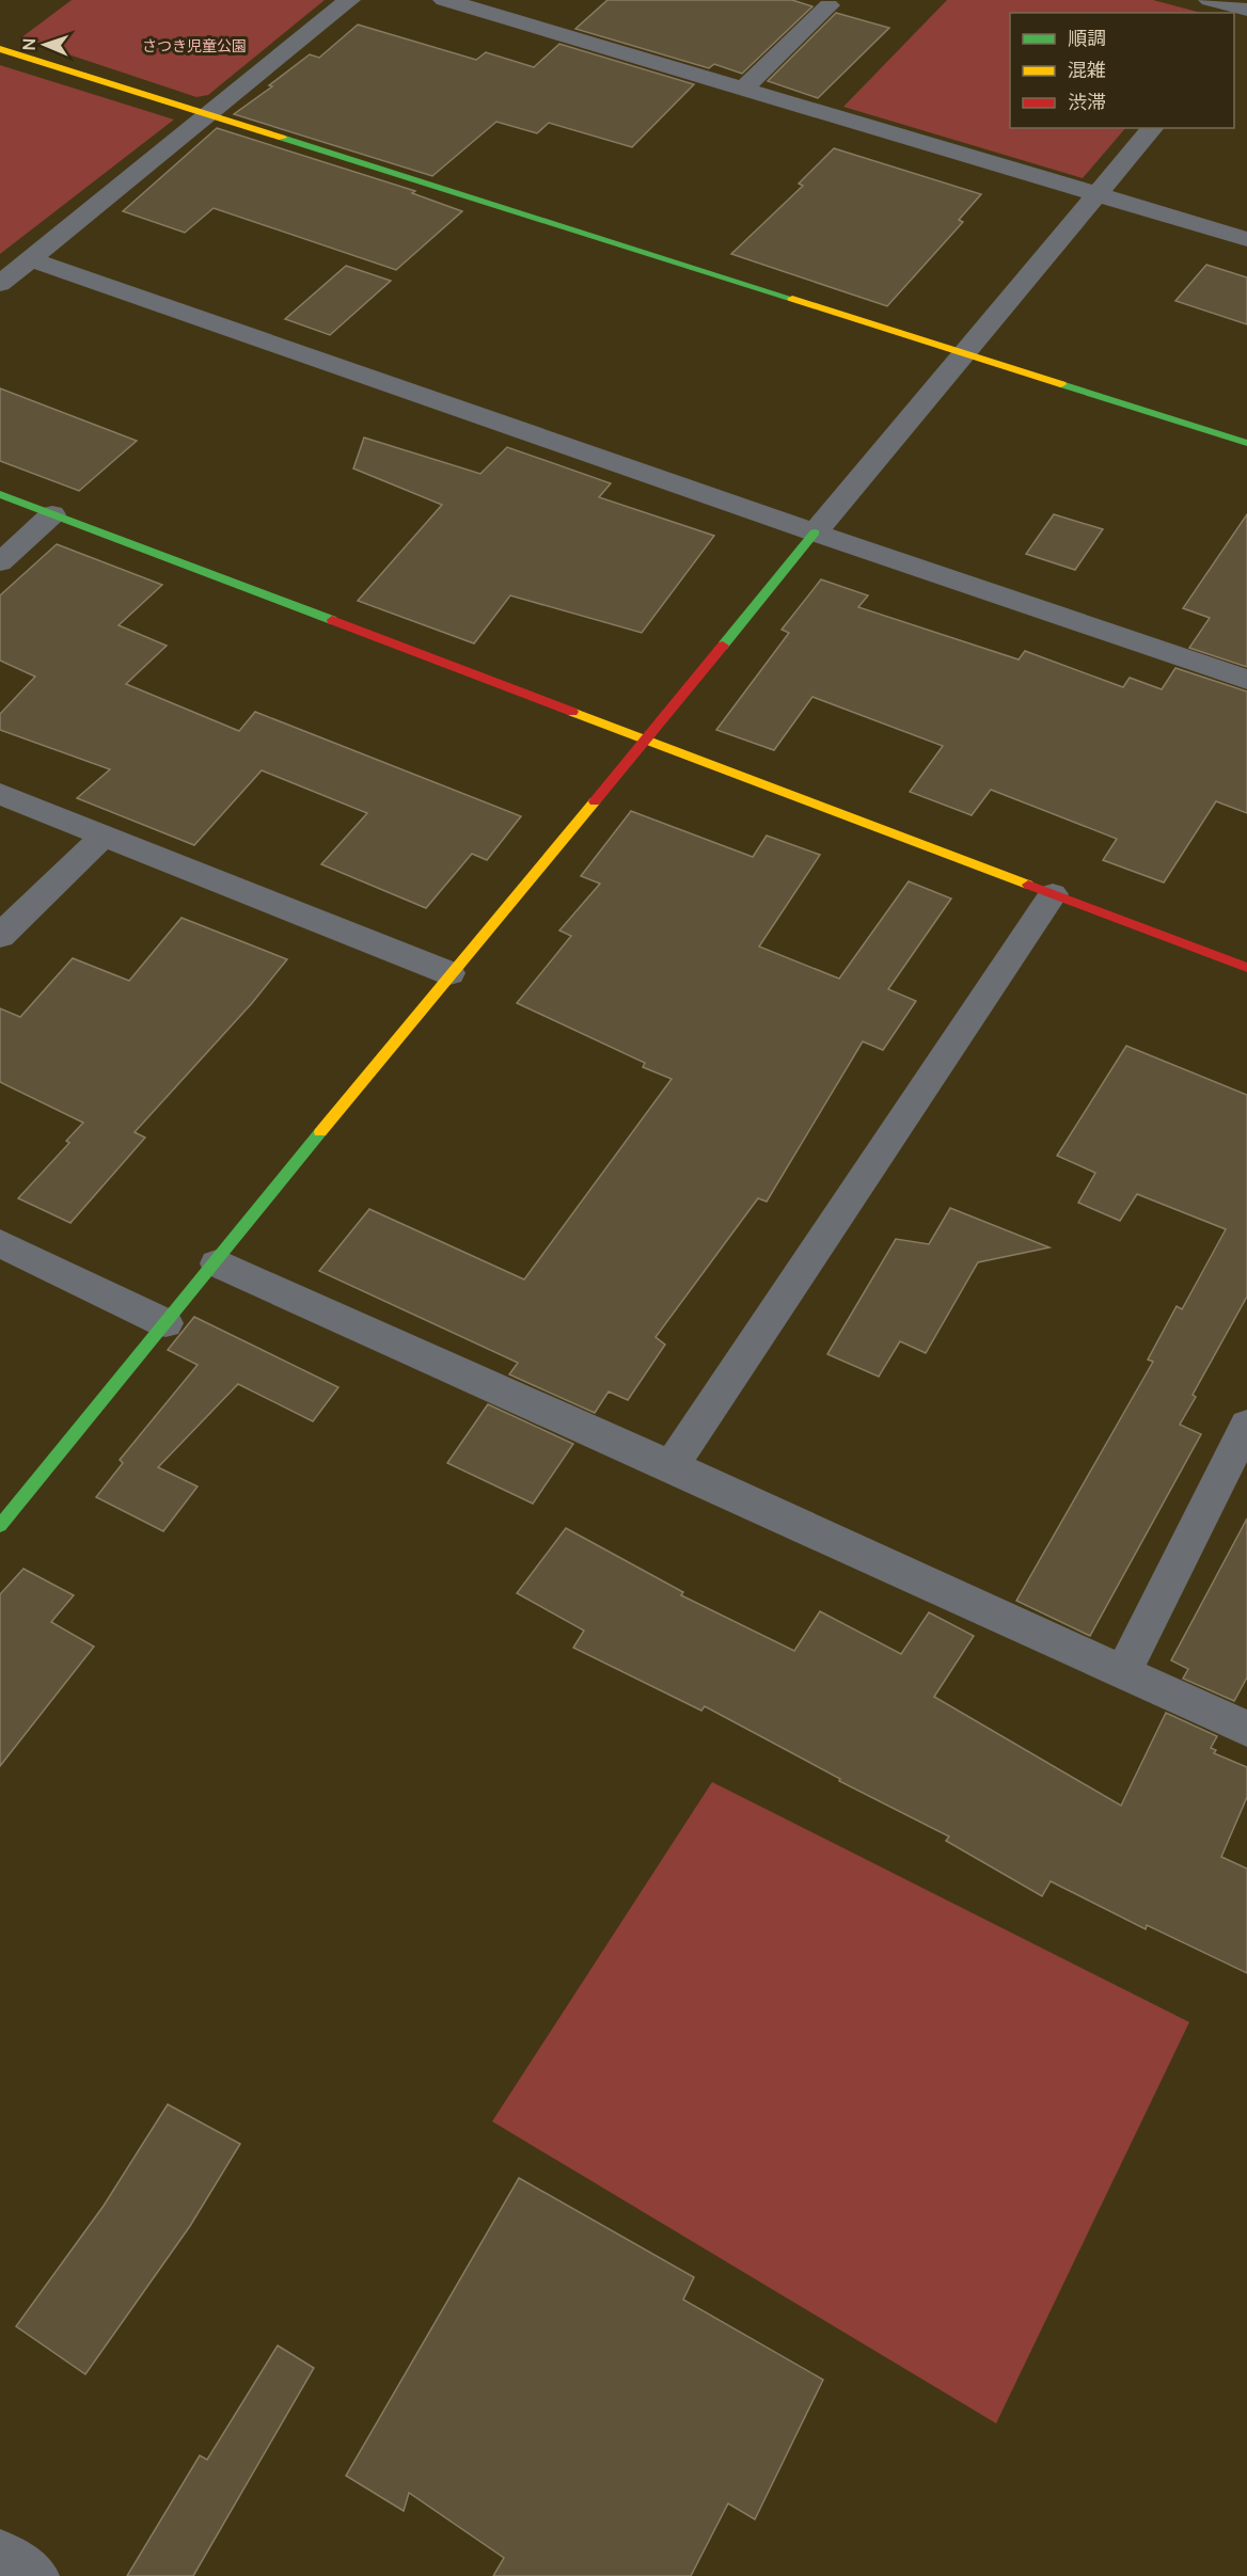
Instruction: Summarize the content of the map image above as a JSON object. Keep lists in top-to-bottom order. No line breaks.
{"parks":["さつき児童公園"],"legend":["順調","混雑","渋滞"],"north":"left"}
